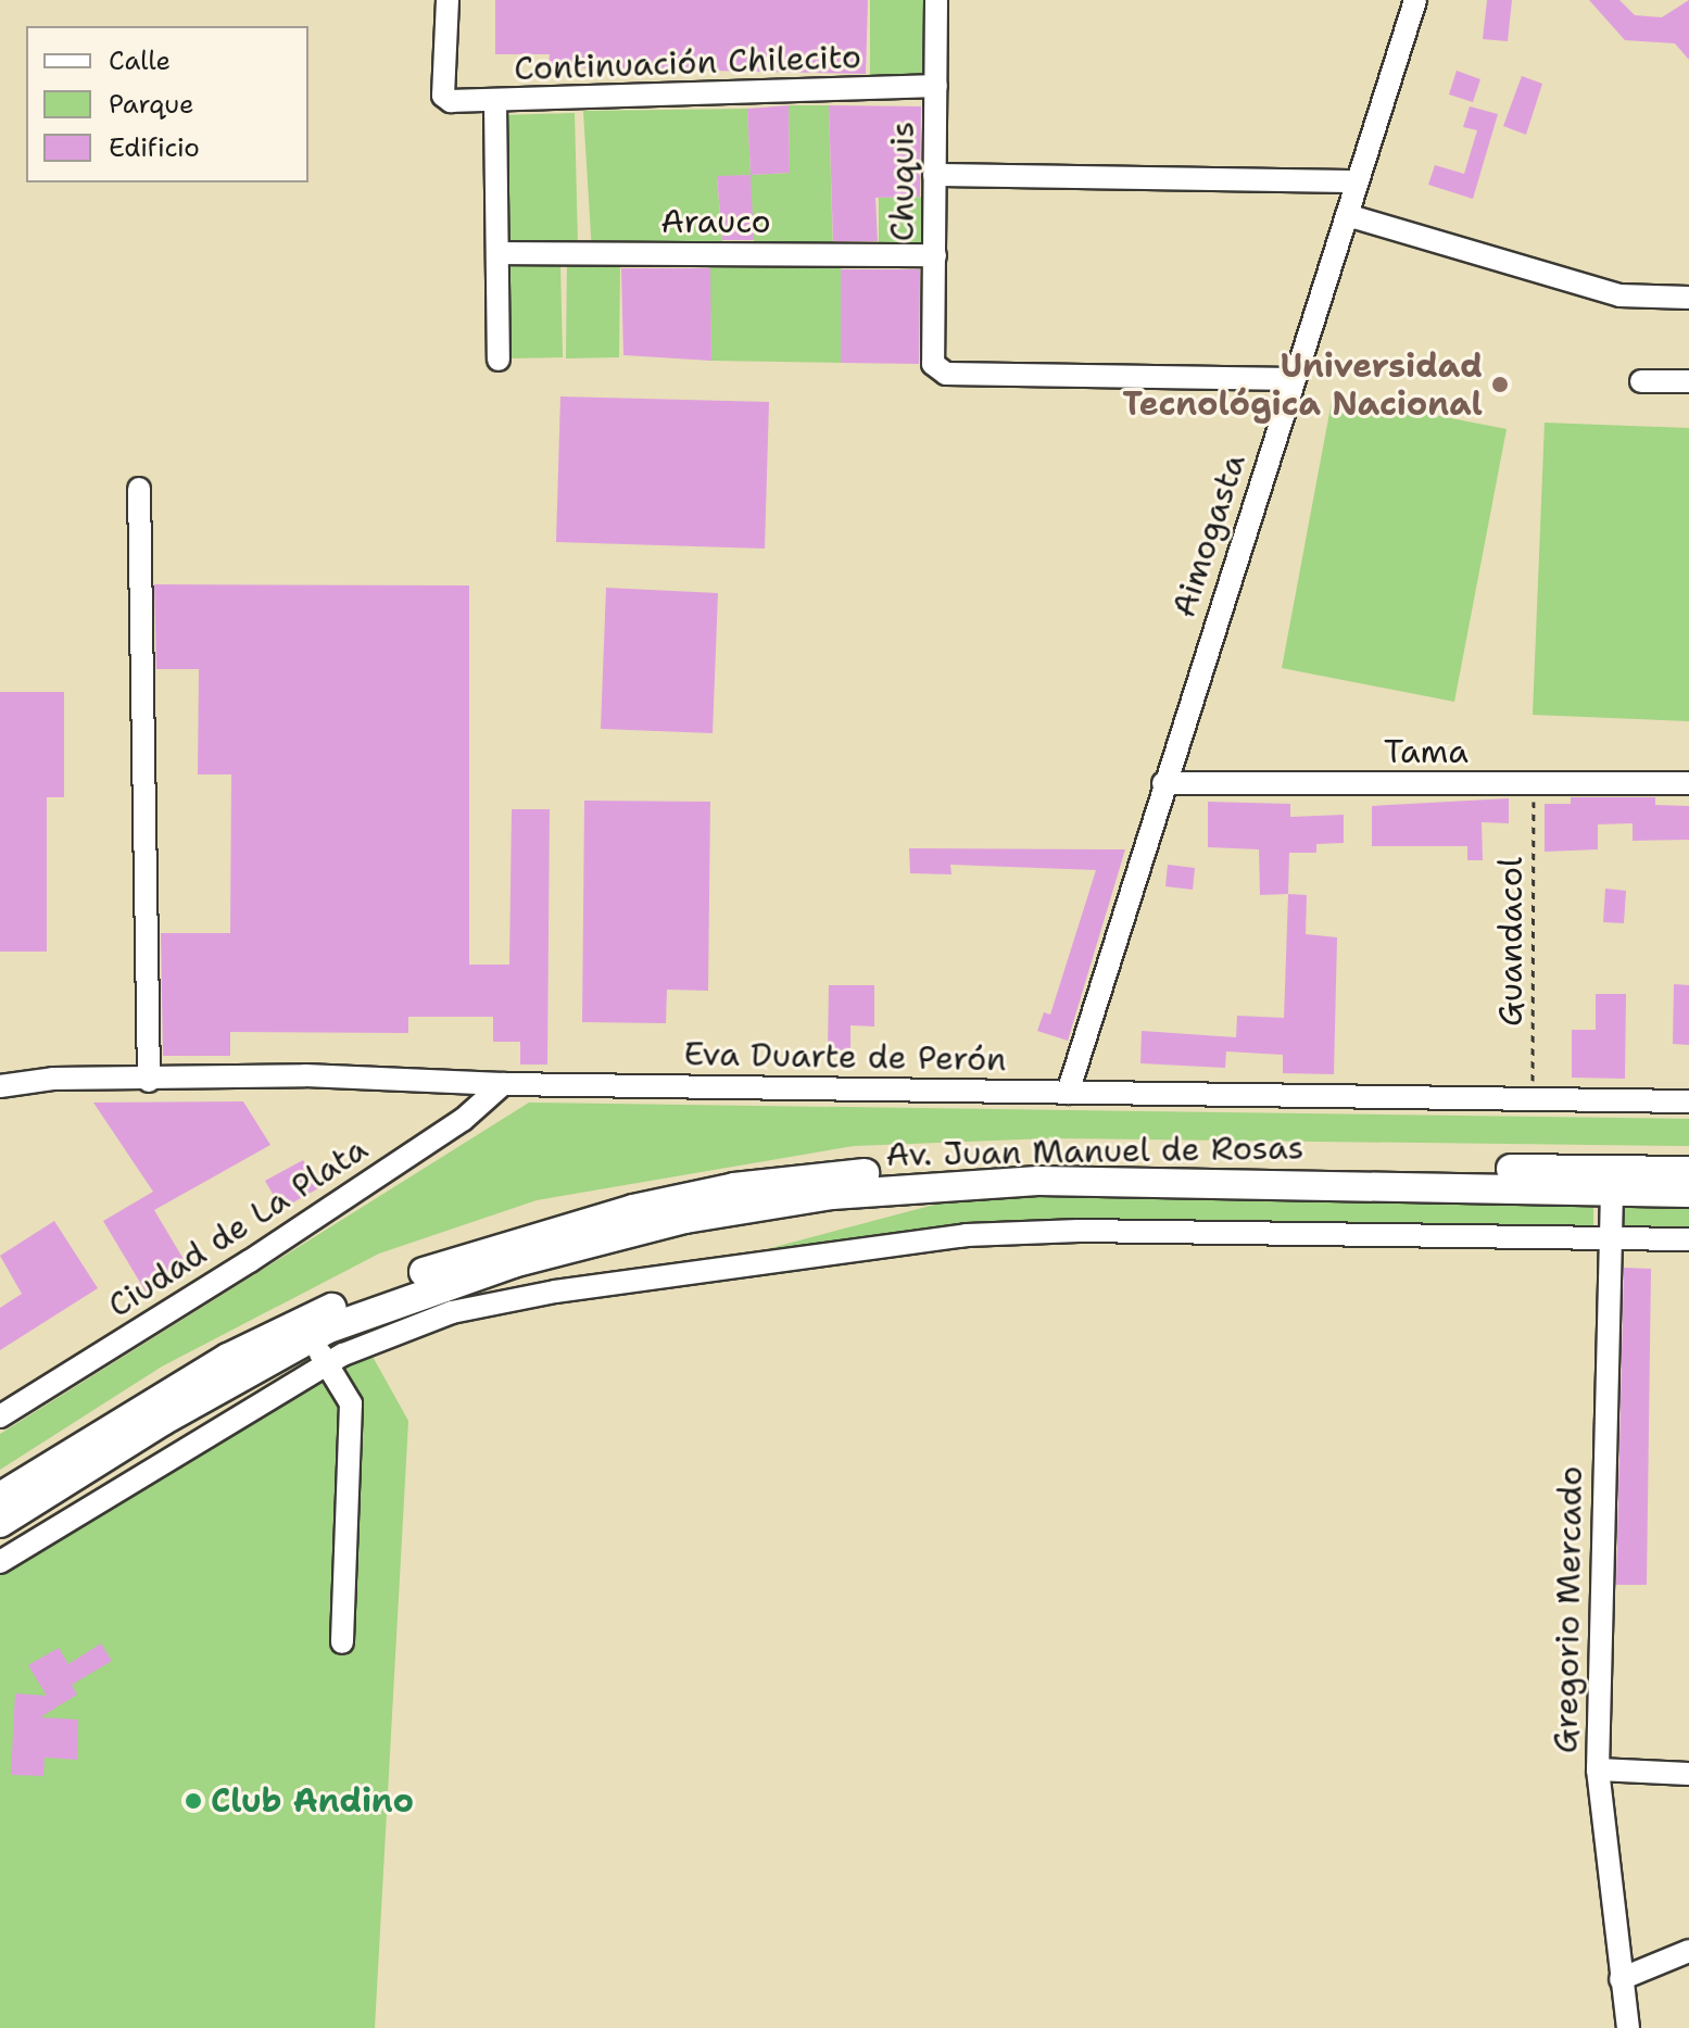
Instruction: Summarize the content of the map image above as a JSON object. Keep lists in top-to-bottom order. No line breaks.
{"streets":{"main road":["Av. Juan Manuel de Rosas"],"street":["Continuación Chilecito","Chuquis","Arauco","Aimogasta","Tama","Eva Duarte de Perón","Ciudad de La Plata","Gregorio Mercado"],"path":["Guandacol"]},"crossings":[["Continuación Chilecito","Chuquis"],["Chuquis","Arauco"],["Chuquis","Aimogasta"],["Aimogasta","Tama"],["Aimogasta","Eva Duarte de Perón"],["Tama","Guandacol"],["Guandacol","Eva Duarte de Perón"],["Eva Duarte de Perón","Ciudad de La Plata"],["Av. Juan Manuel de Rosas","Gregorio Mercado"]],"places":["Universidad Tecnológica Nacional","Club Andino"],"legend":["Calle","Parque","Edificio"]}
